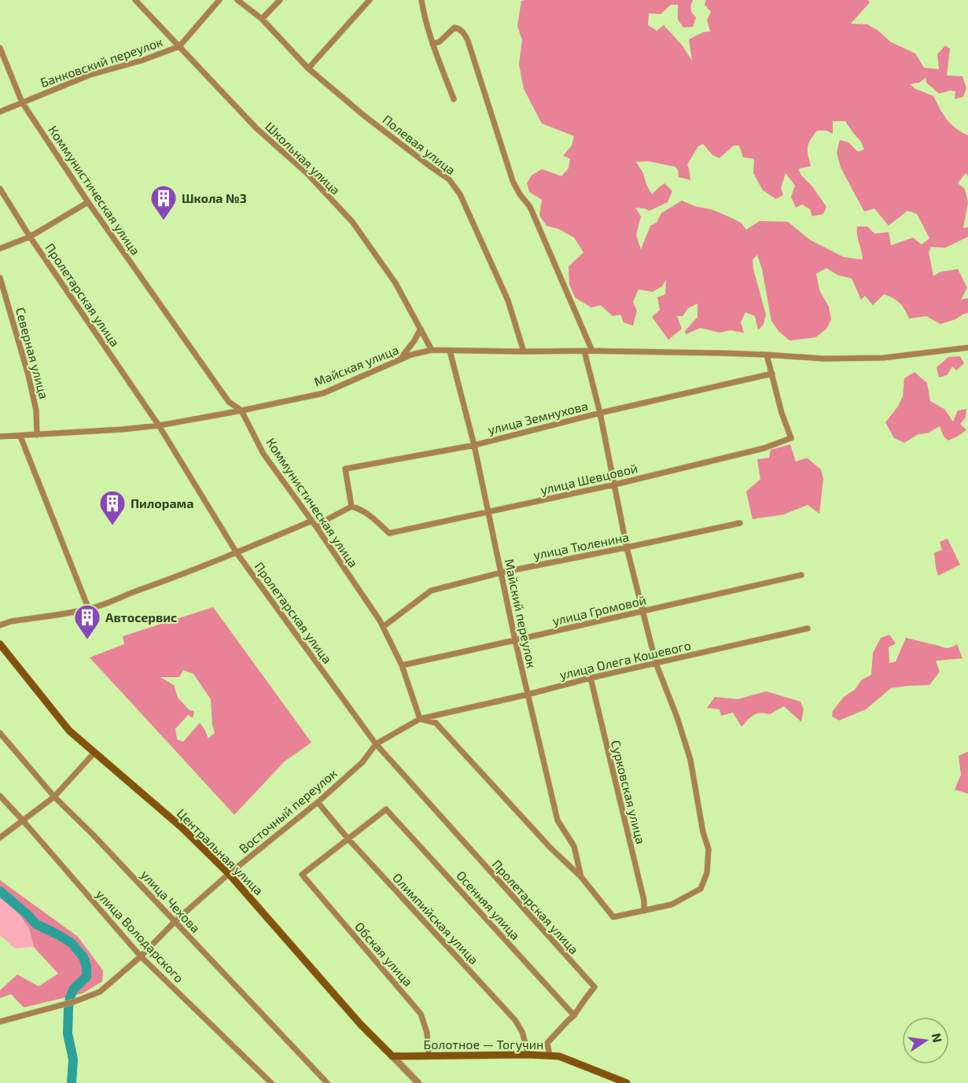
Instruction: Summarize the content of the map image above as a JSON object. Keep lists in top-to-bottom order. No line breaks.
{"streets":{"main road":["Центральная улица","Болотное — Тогучин"],"street":["Банковский переулок","Полевая улица","Школьная улица","Коммунистическая улица","Пролетарская улица","Северная улица","Майская улица","улица Земнухова","улица Шевцовой","улица Тюленина","улица Громовой","Майский переулок","улица Олега Кошевого","Сурковская улица","Восточный переулок","улица Чехова","Осенняя улица","Олимпийская улица","улица Володарского","Обская улица"]},"crossings":[["Банковский переулок","Школьная улица"],["Банковский переулок","Коммунистическая улица"],["Полевая улица","Майская улица"],["Школьная улица","Майская улица"],["Коммунистическая улица","Майская улица"],["Коммунистическая улица","улица Тюленина"],["Коммунистическая улица","улица Громовой"],["Коммунистическая улица","улица Олега Кошевого"],["Коммунистическая улица","Восточный переулок"],["Пролетарская улица","Майская улица"],["Пролетарская улица","Восточный переулок"],["Пролетарская улица","Осенняя улица"],["Северная улица","Майская улица"],["Майская улица","Майский переулок"],["улица Земнухова","улица Шевцовой"],["улица Земнухова","Майский переулок"],["улица Шевцовой","Майский переулок"],["улица Тюленина","Майский переулок"],["улица Громовой","Майский переулок"],["Майский переулок","улица Олега Кошевого"],["улица Олега Кошевого","Сурковская улица"],["улица Олега Кошевого","Восточный переулок"],["Восточный переулок","Центральная улица"],["Восточный переулок","улица Чехова"],["Восточный переулок","Олимпийская улица"],["Восточный переулок","улица Володарского"],["Центральная улица","Болотное — Тогучин"],["Осенняя улица","Олимпийская улица"],["Осенняя улица","Обская улица"],["Олимпийская улица","Обская улица"],["Олимпийская улица","Болотное — Тогучин"],["Обская улица","Болотное — Тогучин"]],"places":{"building":["Школа №3","Пилорама","Автосервис"]},"north":"right"}
